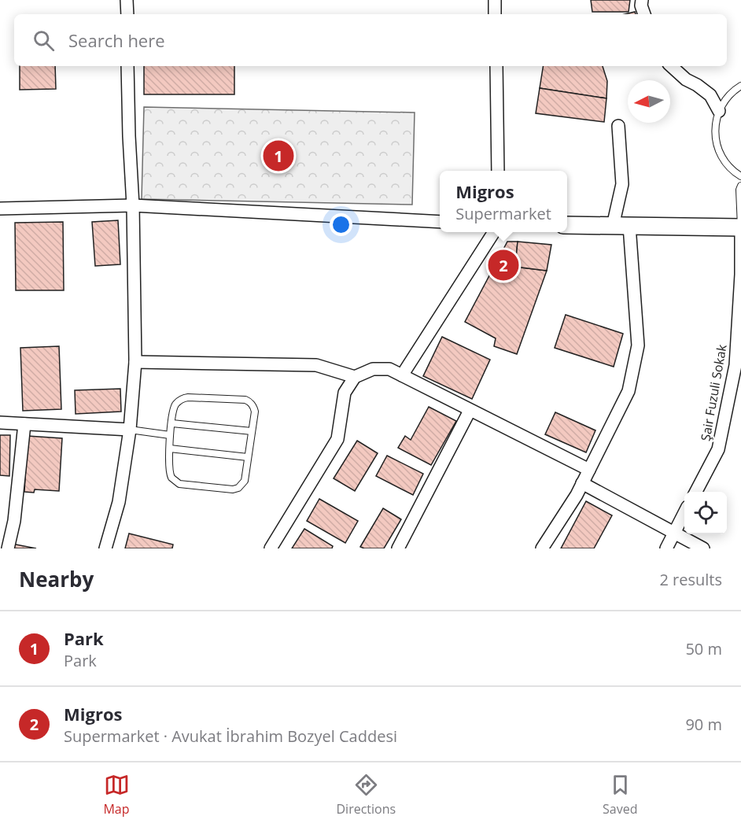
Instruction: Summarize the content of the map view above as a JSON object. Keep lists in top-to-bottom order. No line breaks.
{"streets":{"street":["Şair Fuzuli Sokak"]},"north":"left","page":{"search":"Search here","pins":["1","2"],"popup":["Migros","Supermarket"],"heading":["Nearby","2 results"],"list":[{"mark":"1","name":"Park","note":"Park","value":"50 m"},{"mark":"2","name":"Migros","note":"Supermarket · Avukat İbrahim Bozyel Caddesi","value":"90 m"}],"nav":["Map","Directions","Saved"]}}
